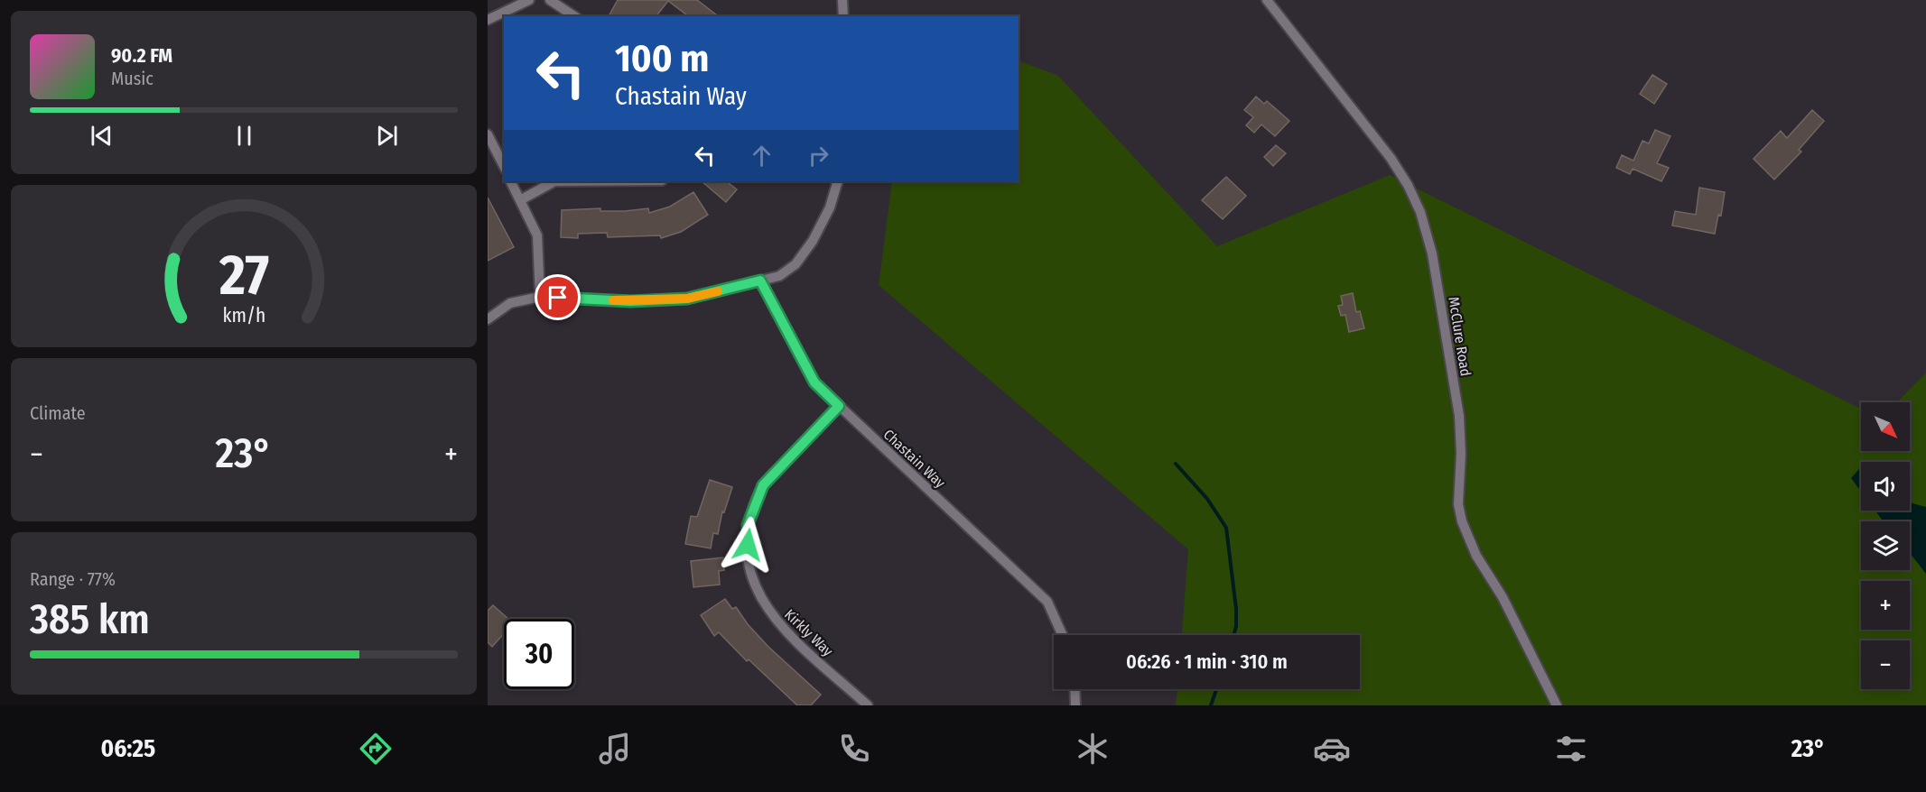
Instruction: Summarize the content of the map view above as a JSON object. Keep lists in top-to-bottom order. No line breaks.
{"streets":{"street":["McClure Road","Chastain Way","Kirkly Way"]},"crossings":[["Chastain Way","Kirkly Way"]],"north":"bottom right","page":{"turn":["100 m","Chastain Way"],"song":["90.2 FM","Music"],"tile":["Climate",["Range · 77%","385 km"]],"map_buttons":["+","−"],"heat":["−","23°","+"],"limit":"30","trip":"06:26 · 1 min · 310 m","tabs":["06:25","23°"],"gauge":["27","km/h"]}}
